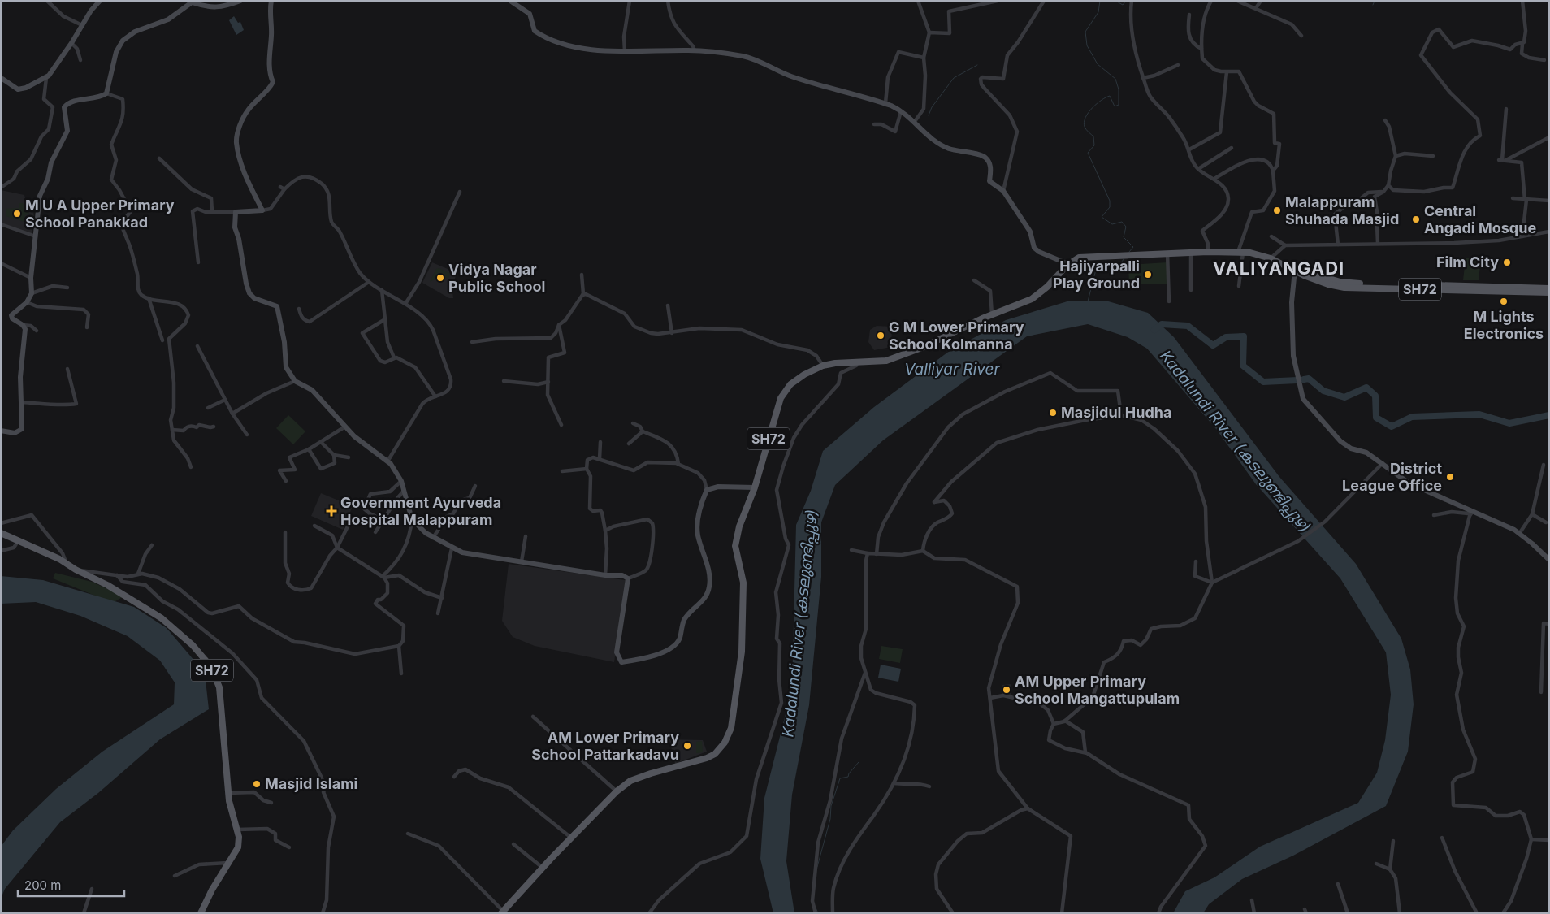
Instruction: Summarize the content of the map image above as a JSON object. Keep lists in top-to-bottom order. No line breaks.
{"streets":{"main road":["SH72"]},"districts":["VALIYANGADI"],"water":["Valliyar River","Kadalundi River (കടലുണ്ടിപ്പുഴ)"],"places":{"other":["Malappuram Shuhada Masjid","M U A Upper Primary School Panakkad","Central Angadi Mosque","Film City","Hajiyarpalli Play Ground","Vidya Nagar Public School","M Lights Electronics","G M Lower Primary School Kolmanna","Masjidul Hudha","District League Office","AM Upper Primary School Mangattupulam","AM Lower Primary School Pattarkadavu","Masjid Islami"],"health":["Government Ayurveda Hospital Malappuram"]},"scale_bar":"200 m"}
